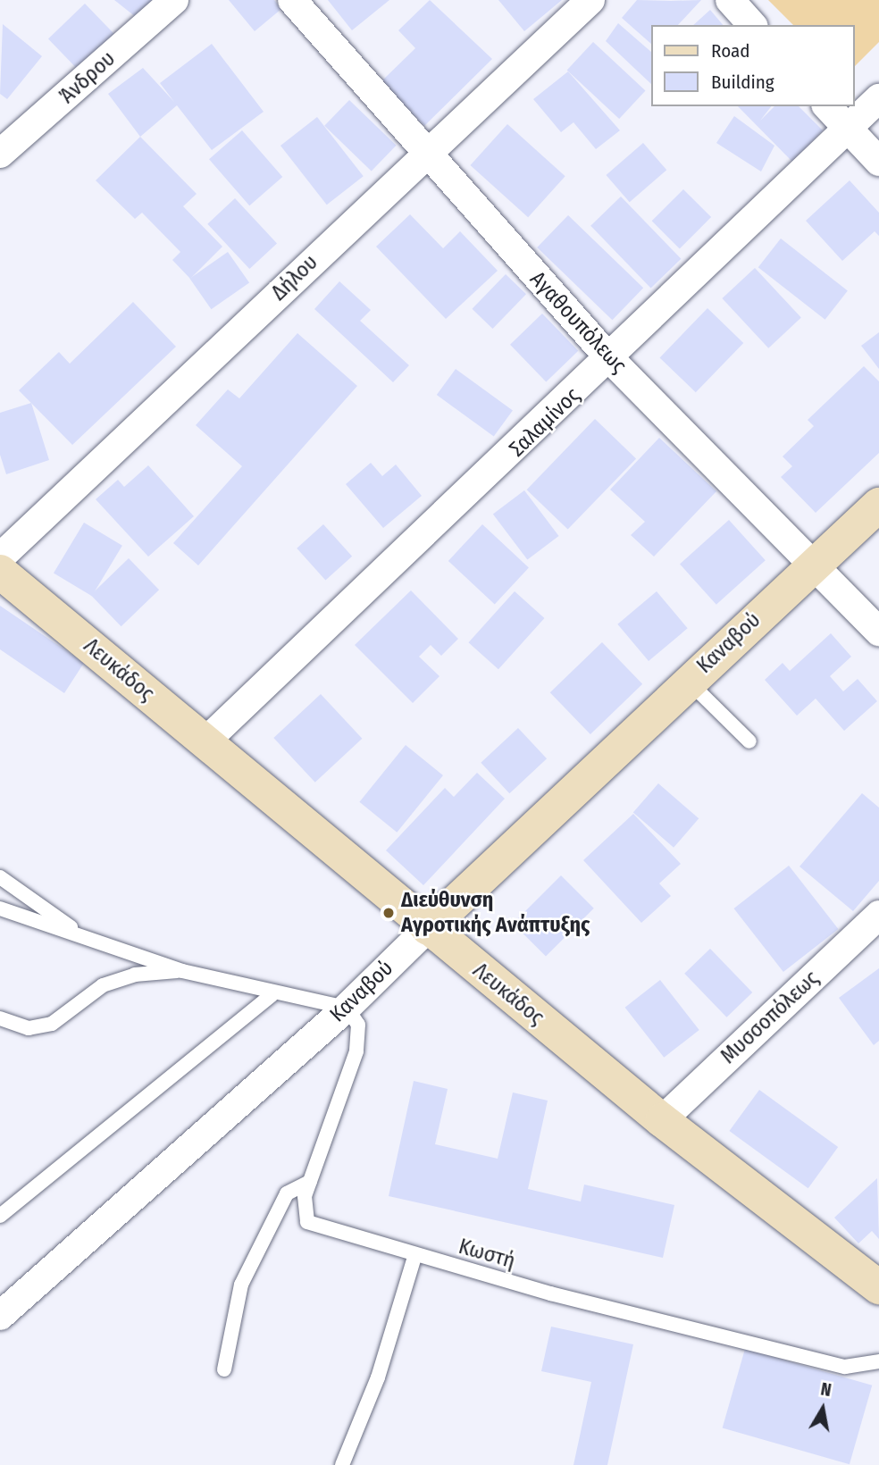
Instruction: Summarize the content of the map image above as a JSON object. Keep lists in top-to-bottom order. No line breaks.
{"streets":{"street":["Άνδρου","Δήλου","Αγαθουπόλεως","Σαλαμίνος","Καναβού","Λευκάδος","Μυσσοπόλεως"],"lane":["Κωστή"]},"crossings":[["Δήλου","Αγαθουπόλεως"],["Αγαθουπόλεως","Σαλαμίνος"],["Αγαθουπόλεως","Καναβού"],["Σαλαμίνος","Λευκάδος"],["Καναβού","Λευκάδος"],["Καναβού","Κωστή"],["Λευκάδος","Μυσσοπόλεως"]],"places":["Διεύθυνση Αγροτικής Ανάπτυξης"],"legend":["Road","Building"],"north":"top"}
